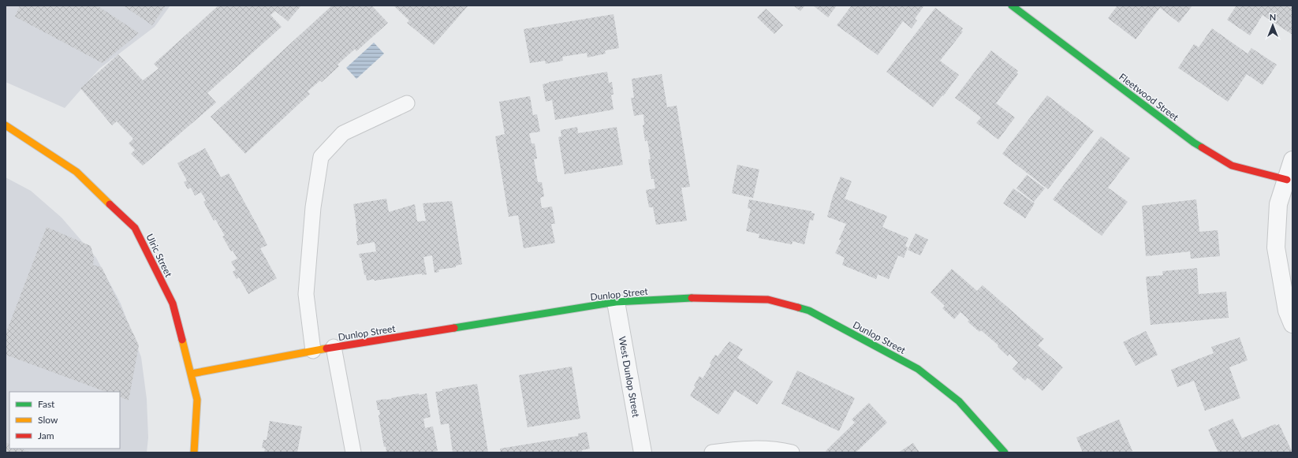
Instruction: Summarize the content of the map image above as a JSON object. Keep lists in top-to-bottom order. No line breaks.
{"streets":{"street":["Fleetwood Street","Ulric Street","Dunlop Street","West Dunlop Street"]},"crossings":[["Ulric Street","Dunlop Street"],["Dunlop Street","West Dunlop Street"]],"legend":["Fast","Slow","Jam"],"north":"top"}
